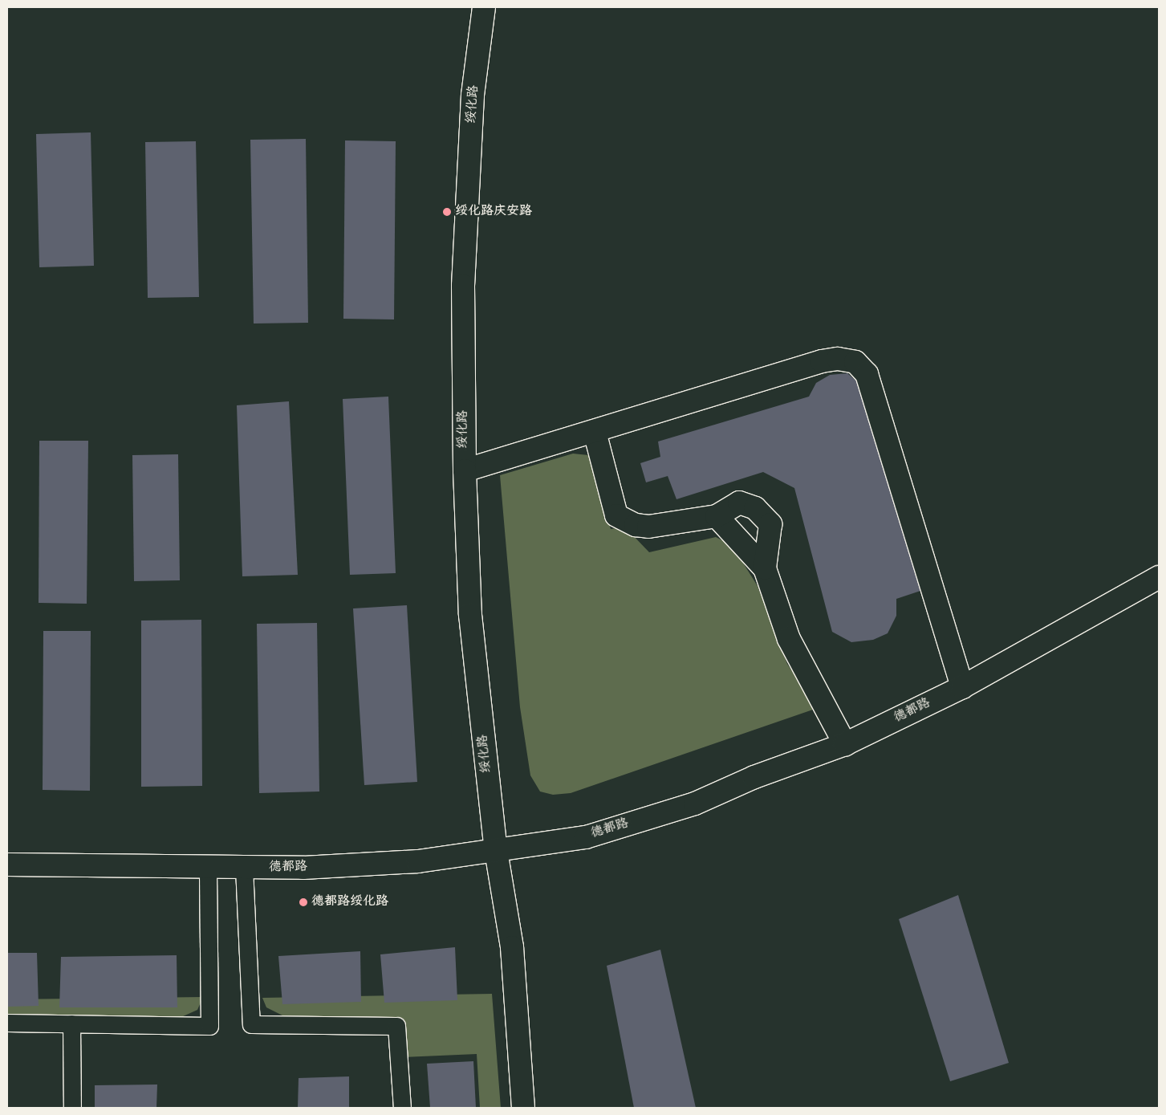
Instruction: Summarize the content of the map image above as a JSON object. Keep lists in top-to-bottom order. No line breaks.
{"streets":{"street":["绥化路","德都路"]},"crossings":[["绥化路","德都路"]],"places":["绥化路庆安路","德都路绥化路"]}
